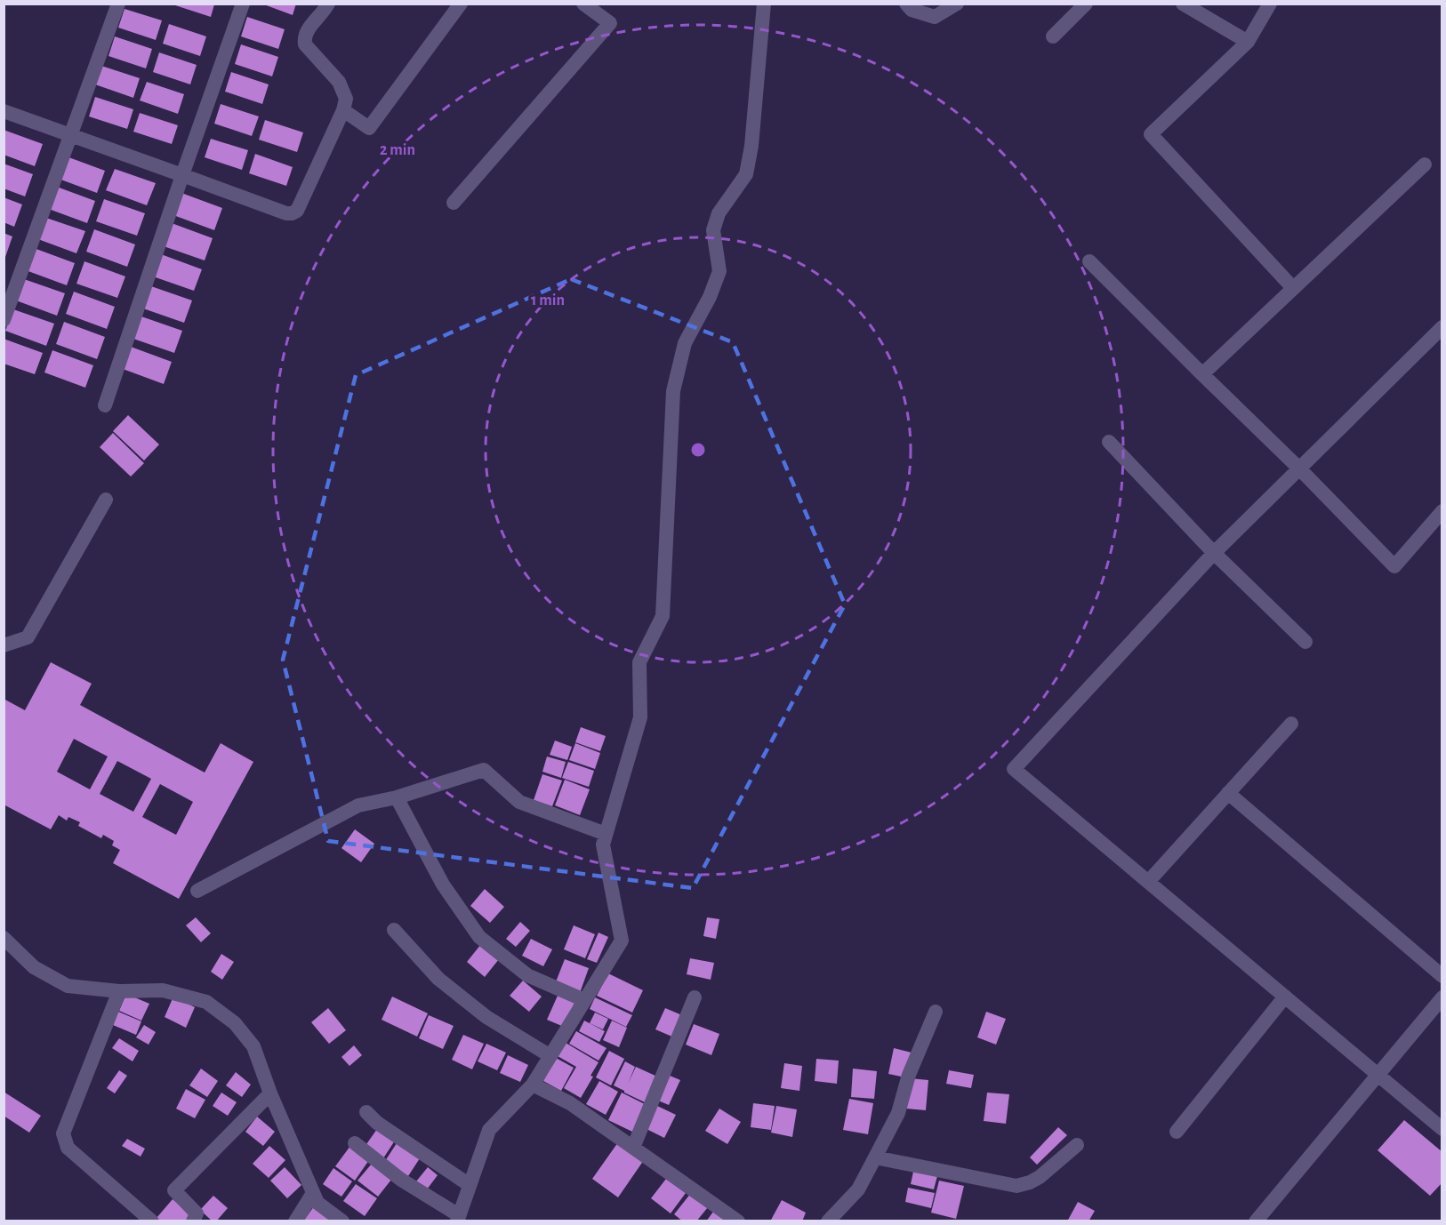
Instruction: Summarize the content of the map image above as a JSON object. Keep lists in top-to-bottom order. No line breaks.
{"rings":["2 min","1 min"]}
